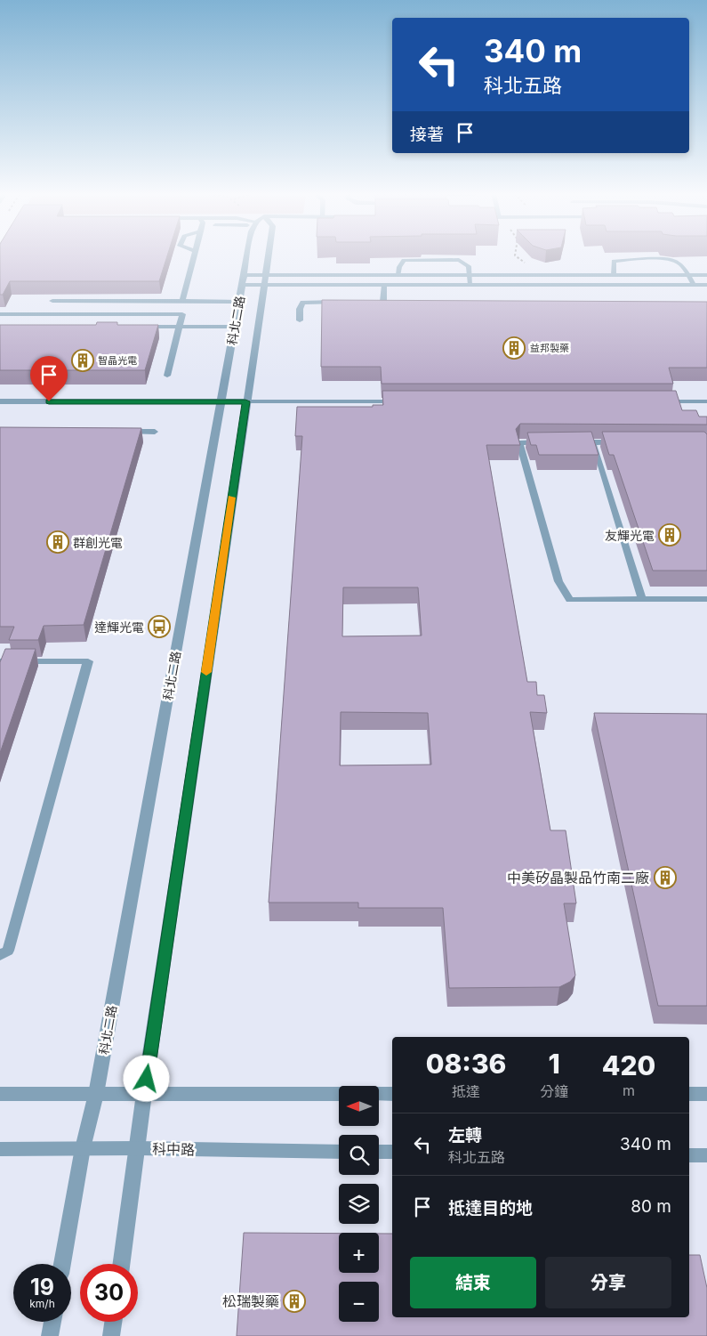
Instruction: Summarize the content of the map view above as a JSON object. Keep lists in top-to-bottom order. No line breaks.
{"streets":{"street":["科北二路","科中路"]},"crossings":[["科北二路","科中路"]],"places":{"building":["益邦製藥","智晶光電","友輝光電","群創光電","中美矽晶製品竹南二廠","松瑞製藥"],"bus stop":["達輝光電"]},"north":"left","page":{"turn":["340 m","科北五路"],"then":"接著","eta":["08:36","抵達","1","分鐘","420","m"],"map_buttons":["+","−"],"list":[{"name":"左轉","note":"科北五路","value":"340 m"},{"name":"抵達目的地","value":"80 m"}],"buttons":["結束","分享"],"speed":"19 km/h","limit":"30"}}
